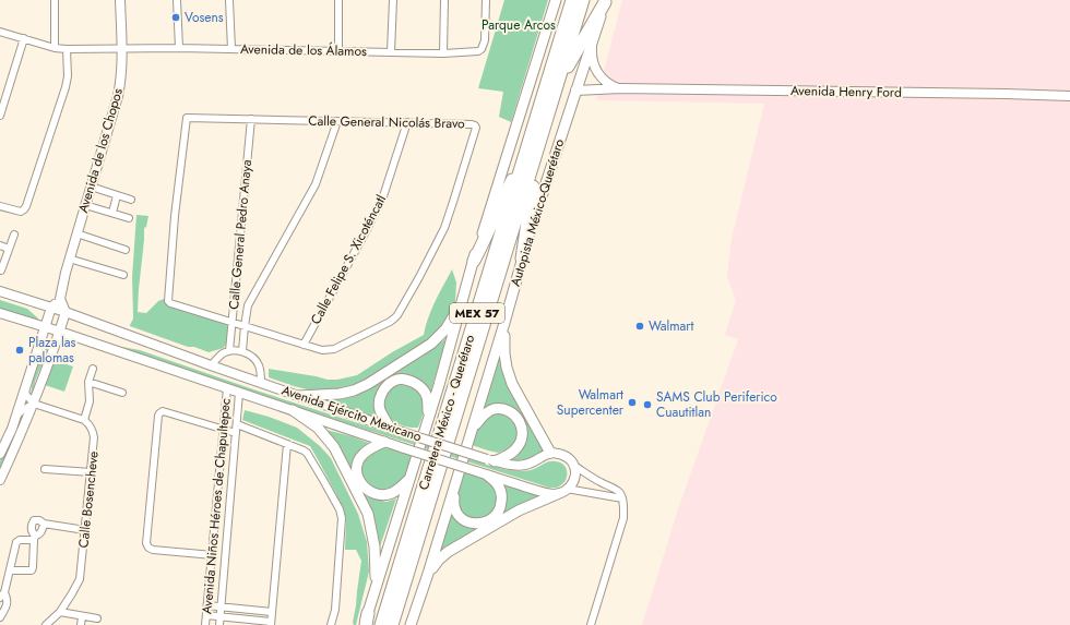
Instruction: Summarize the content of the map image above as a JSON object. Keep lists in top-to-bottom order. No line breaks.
{"streets":{"highway":["MEX 57","Carretera México - Querétaro"],"main road":["Avenida Henry Ford","Avenida de los Chopos","Autopista México-Querétaro","Avenida Ejército Mexicano"],"street":["Avenida de los Álamos","Calle General Nicolás Bravo","Calle General Pedro Anaya","Calle Felipe S. Xicoténcatl","Calle Bosencheve","Avenida Niños Héroes de Chapultepec"]},"crossings":[["Avenida de los Álamos","Avenida de los Chopos"],["Avenida Henry Ford","Autopista México-Querétaro"],["Calle General Nicolás Bravo","Calle General Pedro Anaya"],["Calle General Nicolás Bravo","Calle Felipe S. Xicoténcatl"],["Avenida Ejército Mexicano","Avenida Niños Héroes de Chapultepec"]],"parks":["Parque Arcos"],"places":["Vosens","Walmart","Plaza las palomas","Walmart Supercenter","SAMS Club Periferico Cuautitlan"]}
